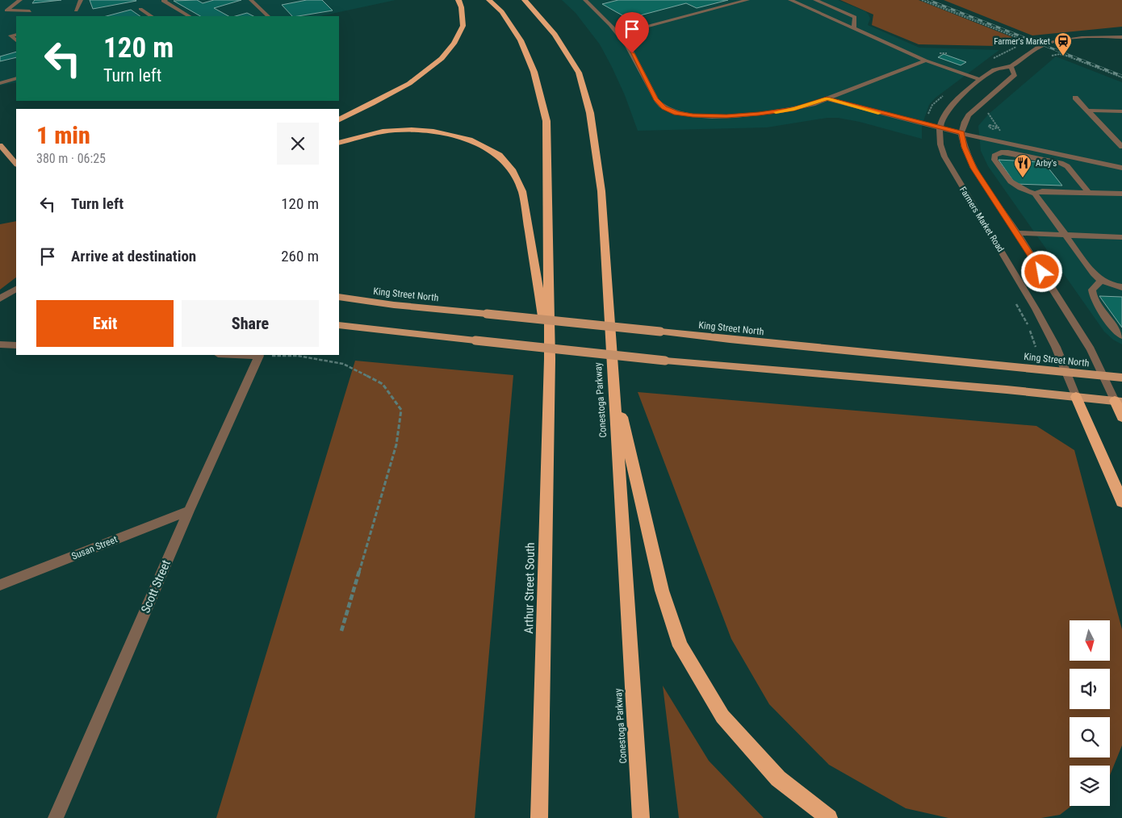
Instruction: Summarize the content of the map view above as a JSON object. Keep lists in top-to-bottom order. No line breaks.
{"streets":{"highway":["Conestoga Parkway","Arthur Street South"],"main road":["King Street North"],"street":["Farmers Market Road","Susan Street","Scott Street"]},"crossings":[["Farmers Market Road","King Street North"],["Susan Street","Scott Street"]],"places":{"station":["Farmer's Market"],"restaurant":["Arby's"]},"north":"bottom","page":{"turn":["120 m","Turn left"],"heading":["1 min","380 m · 06:25"],"list":[{"name":"Turn left","value":"120 m"},{"name":"Arrive at destination","value":"260 m"}],"buttons":["Exit","Share"]}}
